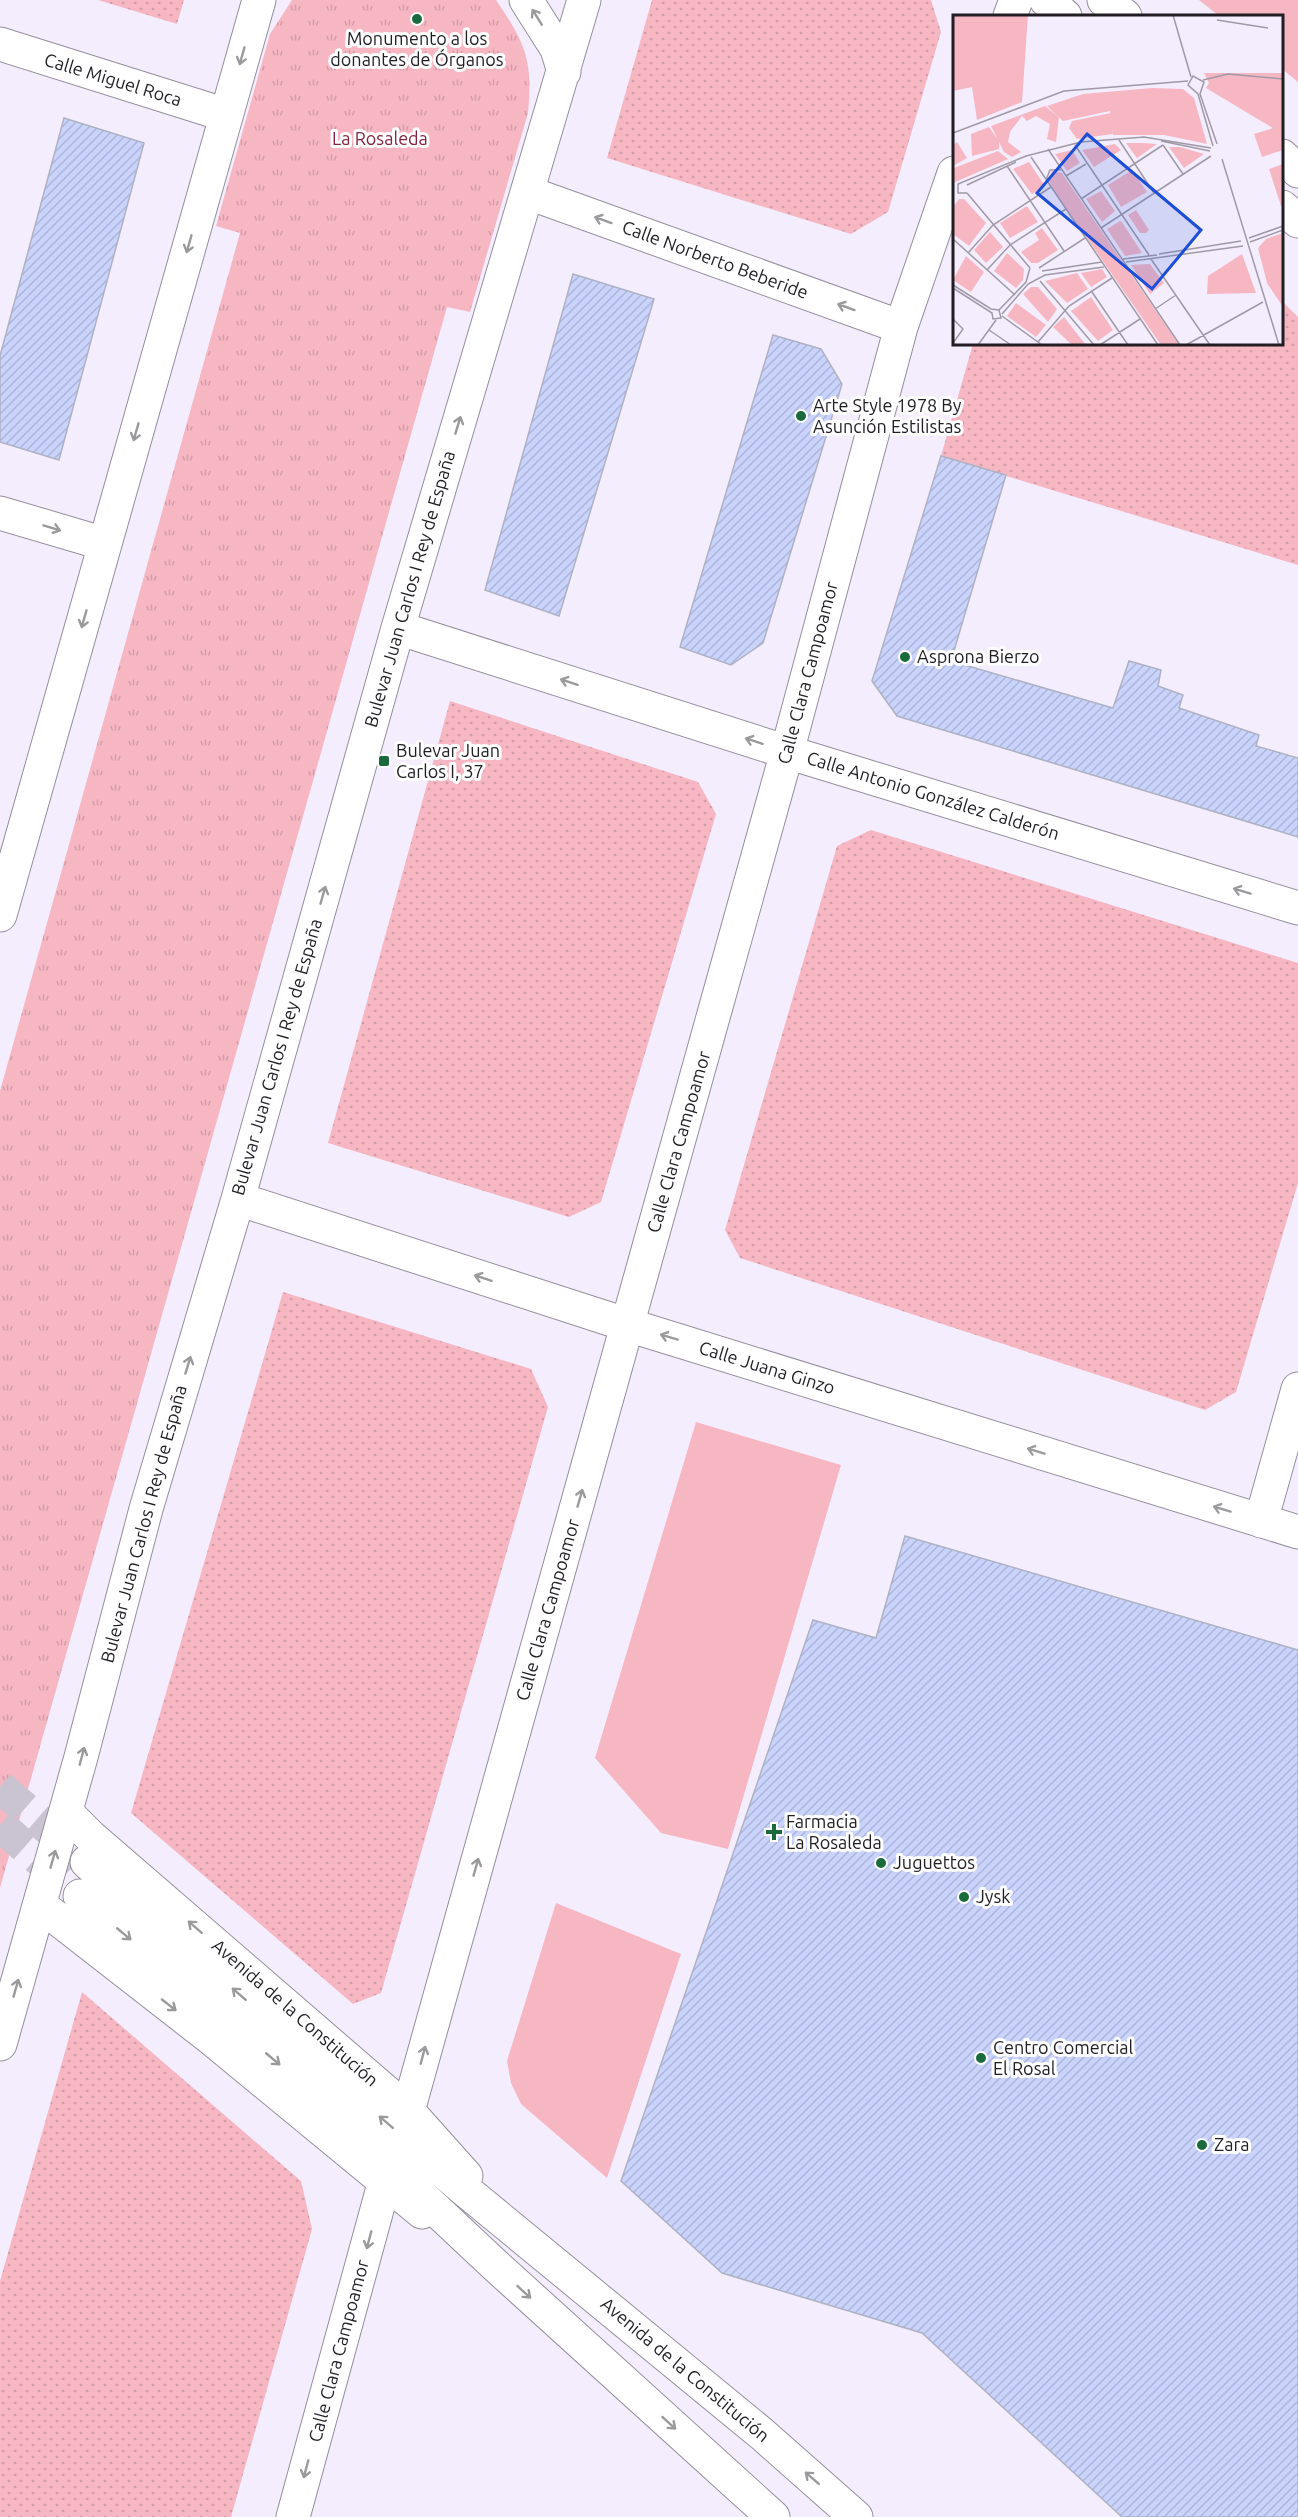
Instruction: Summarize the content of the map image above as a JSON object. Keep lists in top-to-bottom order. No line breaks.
{"streets":{"street":["Calle Miguel Roca","Calle Norberto Beberide","Bulevar Juan Carlos I Rey de España","Calle Clara Campoamor","Calle Antonio González Calderón","Calle Juana Ginzo","Avenida de la Constitución"]},"crossings":[["Calle Norberto Beberide","Bulevar Juan Carlos I Rey de España"],["Calle Norberto Beberide","Calle Clara Campoamor"],["Bulevar Juan Carlos I Rey de España","Calle Antonio González Calderón"],["Bulevar Juan Carlos I Rey de España","Calle Juana Ginzo"],["Bulevar Juan Carlos I Rey de España","Avenida de la Constitución"],["Calle Clara Campoamor","Calle Antonio González Calderón"],["Calle Clara Campoamor","Calle Juana Ginzo"],["Calle Clara Campoamor","Avenida de la Constitución"]],"one_way":["Calle Norberto Beberide","Bulevar Juan Carlos I Rey de España","Calle Antonio González Calderón","Calle Juana Ginzo"],"parks":["La Rosaleda"],"places":{"other":["Monumento a los donantes de Órganos","Arte Style 1978 By Asunción Estilistas","Asprona Bierzo","Juguettos","Jysk","Centro Comercial El Rosal","Zara"],"transit":["Bulevar Juan Carlos I, 37"],"health":["Farmacia La Rosaleda"]}}
